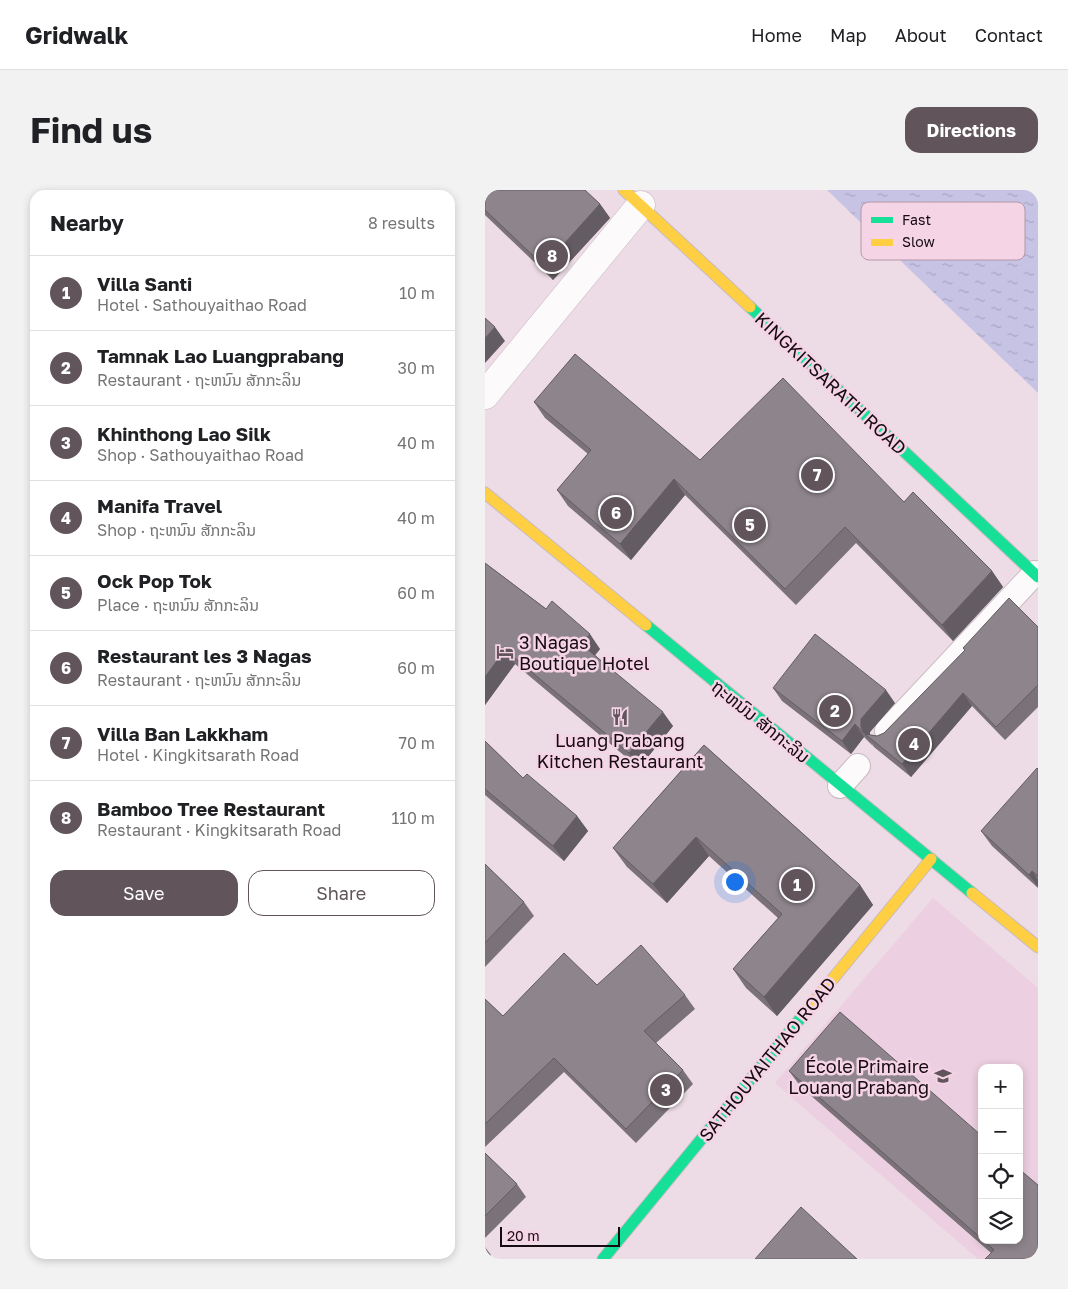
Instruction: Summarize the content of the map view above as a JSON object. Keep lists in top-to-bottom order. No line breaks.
{"streets":{"street":["KINGKITSARATH ROAD","ຖະຫນົນ ສັກກະລິນ","SATHOUYAITHAO ROAD"]},"crossings":[["ຖະຫນົນ ສັກກະລິນ","SATHOUYAITHAO ROAD"]],"places":{"hotel":["3 Nagas Boutique Hotel"],"restaurant":["Luang Prabang Kitchen Restaurant"],"school or university":["École Primaire Louang Prabang"]},"legend":["Fast","Slow"],"scale_bar":"20 m","page":{"header":"Gridwalk","nav":["Home","Map","About","Contact"],"buttons":["Directions",["Save","Share"]],"title":"Find us","heading":["Nearby","8 results"],"pins":["8","7","6","5","2","4","1","3"],"list":[{"mark":"1","name":"Villa Santi","note":"Hotel · Sathouyaithao Road","value":"10 m"},{"mark":"2","name":"Tamnak Lao Luangprabang","note":"Restaurant · ຖະຫນົນ ສັກກະລິນ","value":"30 m"},{"mark":"3","name":"Khinthong Lao Silk","note":"Shop · Sathouyaithao Road","value":"40 m"},{"mark":"4","name":"Manifa Travel","note":"Shop · ຖະຫນົນ ສັກກະລິນ","value":"40 m"},{"mark":"5","name":"Ock Pop Tok","note":"Place · ຖະຫນົນ ສັກກະລິນ","value":"60 m"},{"mark":"6","name":"Restaurant les 3 Nagas","note":"Restaurant · ຖະຫນົນ ສັກກະລິນ","value":"60 m"},{"mark":"7","name":"Villa Ban Lakkham","note":"Hotel · Kingkitsarath Road","value":"70 m"},{"mark":"8","name":"Bamboo Tree Restaurant","note":"Restaurant · Kingkitsarath Road","value":"110 m"}],"map_buttons":["+","−"],"scale":"20 m"}}
